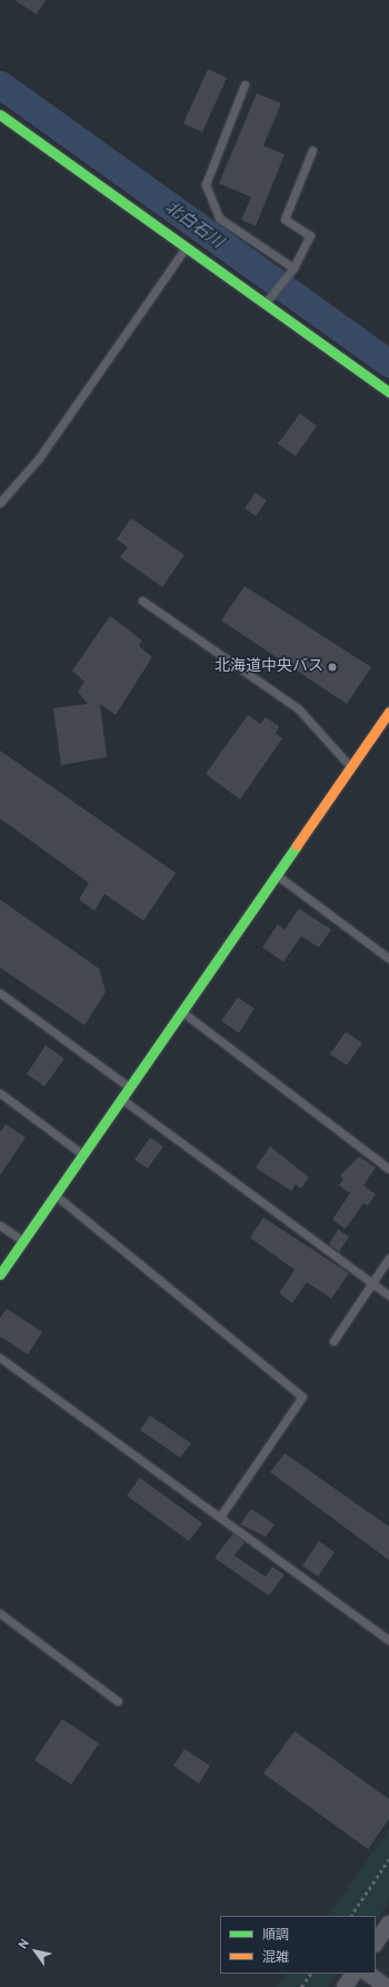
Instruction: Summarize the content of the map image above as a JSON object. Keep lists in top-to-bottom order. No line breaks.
{"water":["北白石川"],"places":["北海道中央バス"],"legend":["順調","混雑"],"north":"top left"}
